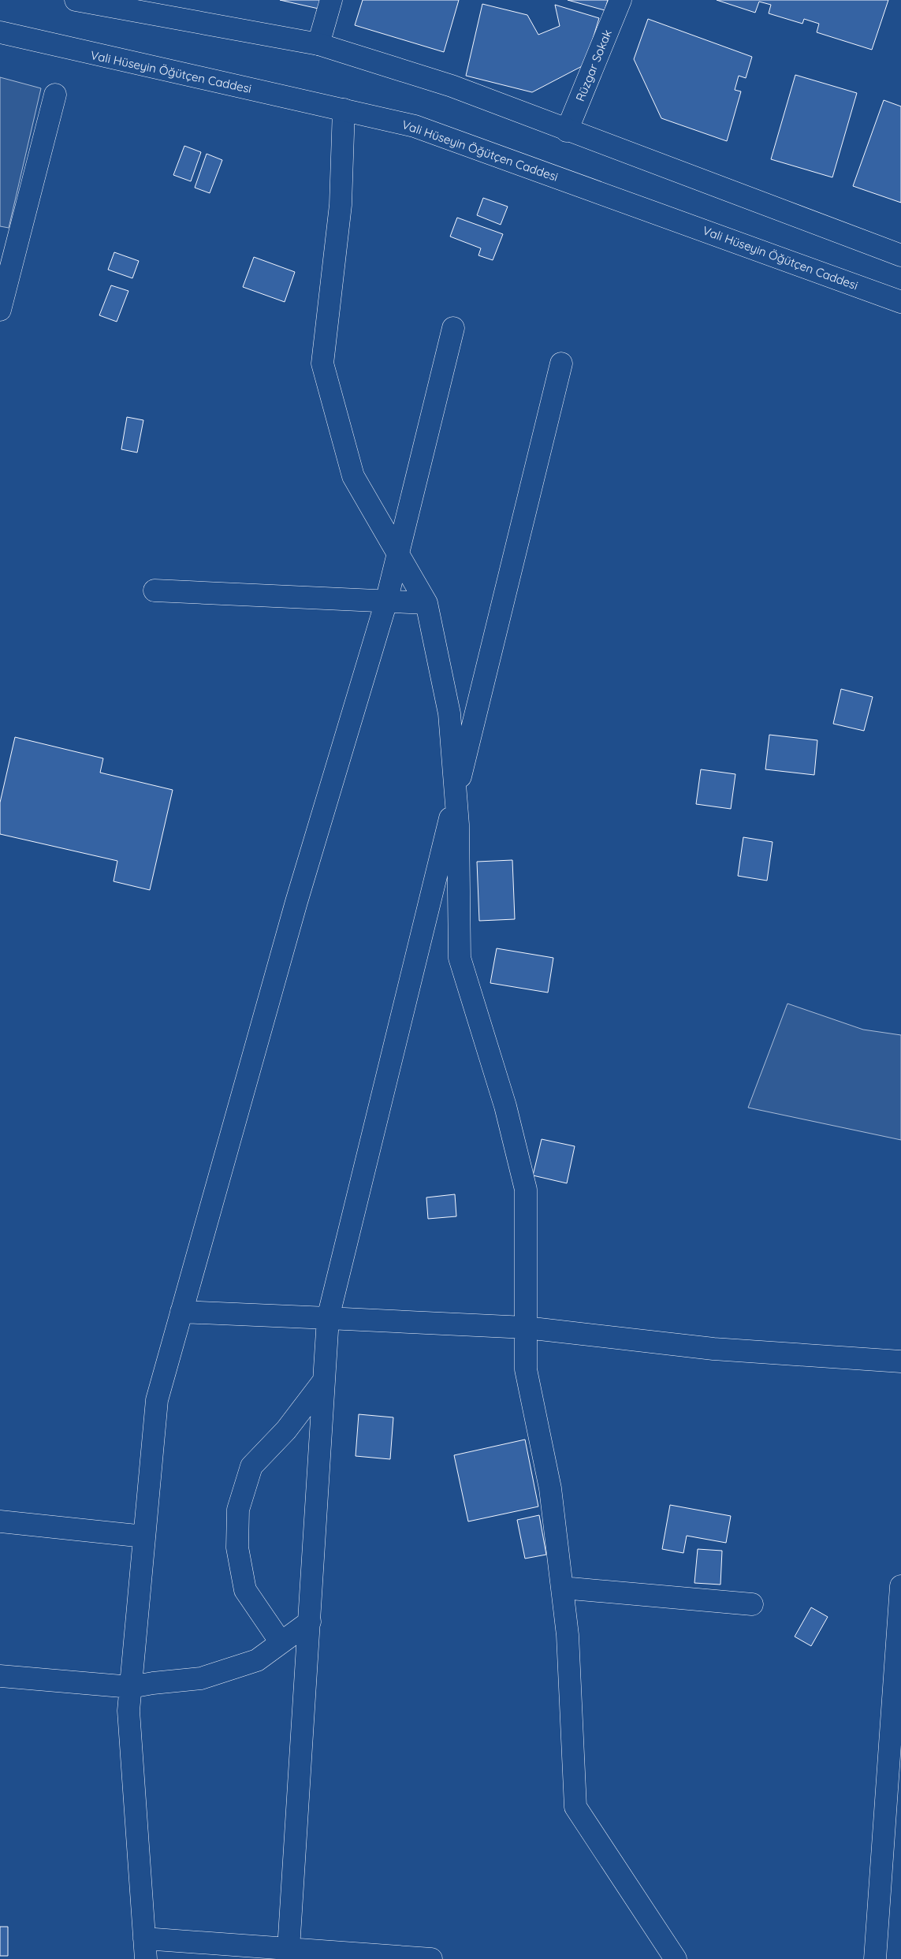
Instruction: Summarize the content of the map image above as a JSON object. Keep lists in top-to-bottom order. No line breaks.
{"streets":{"street":["Rüzgar Sokak","Vali Hüseyin Öğütçen Caddesi"]}}
